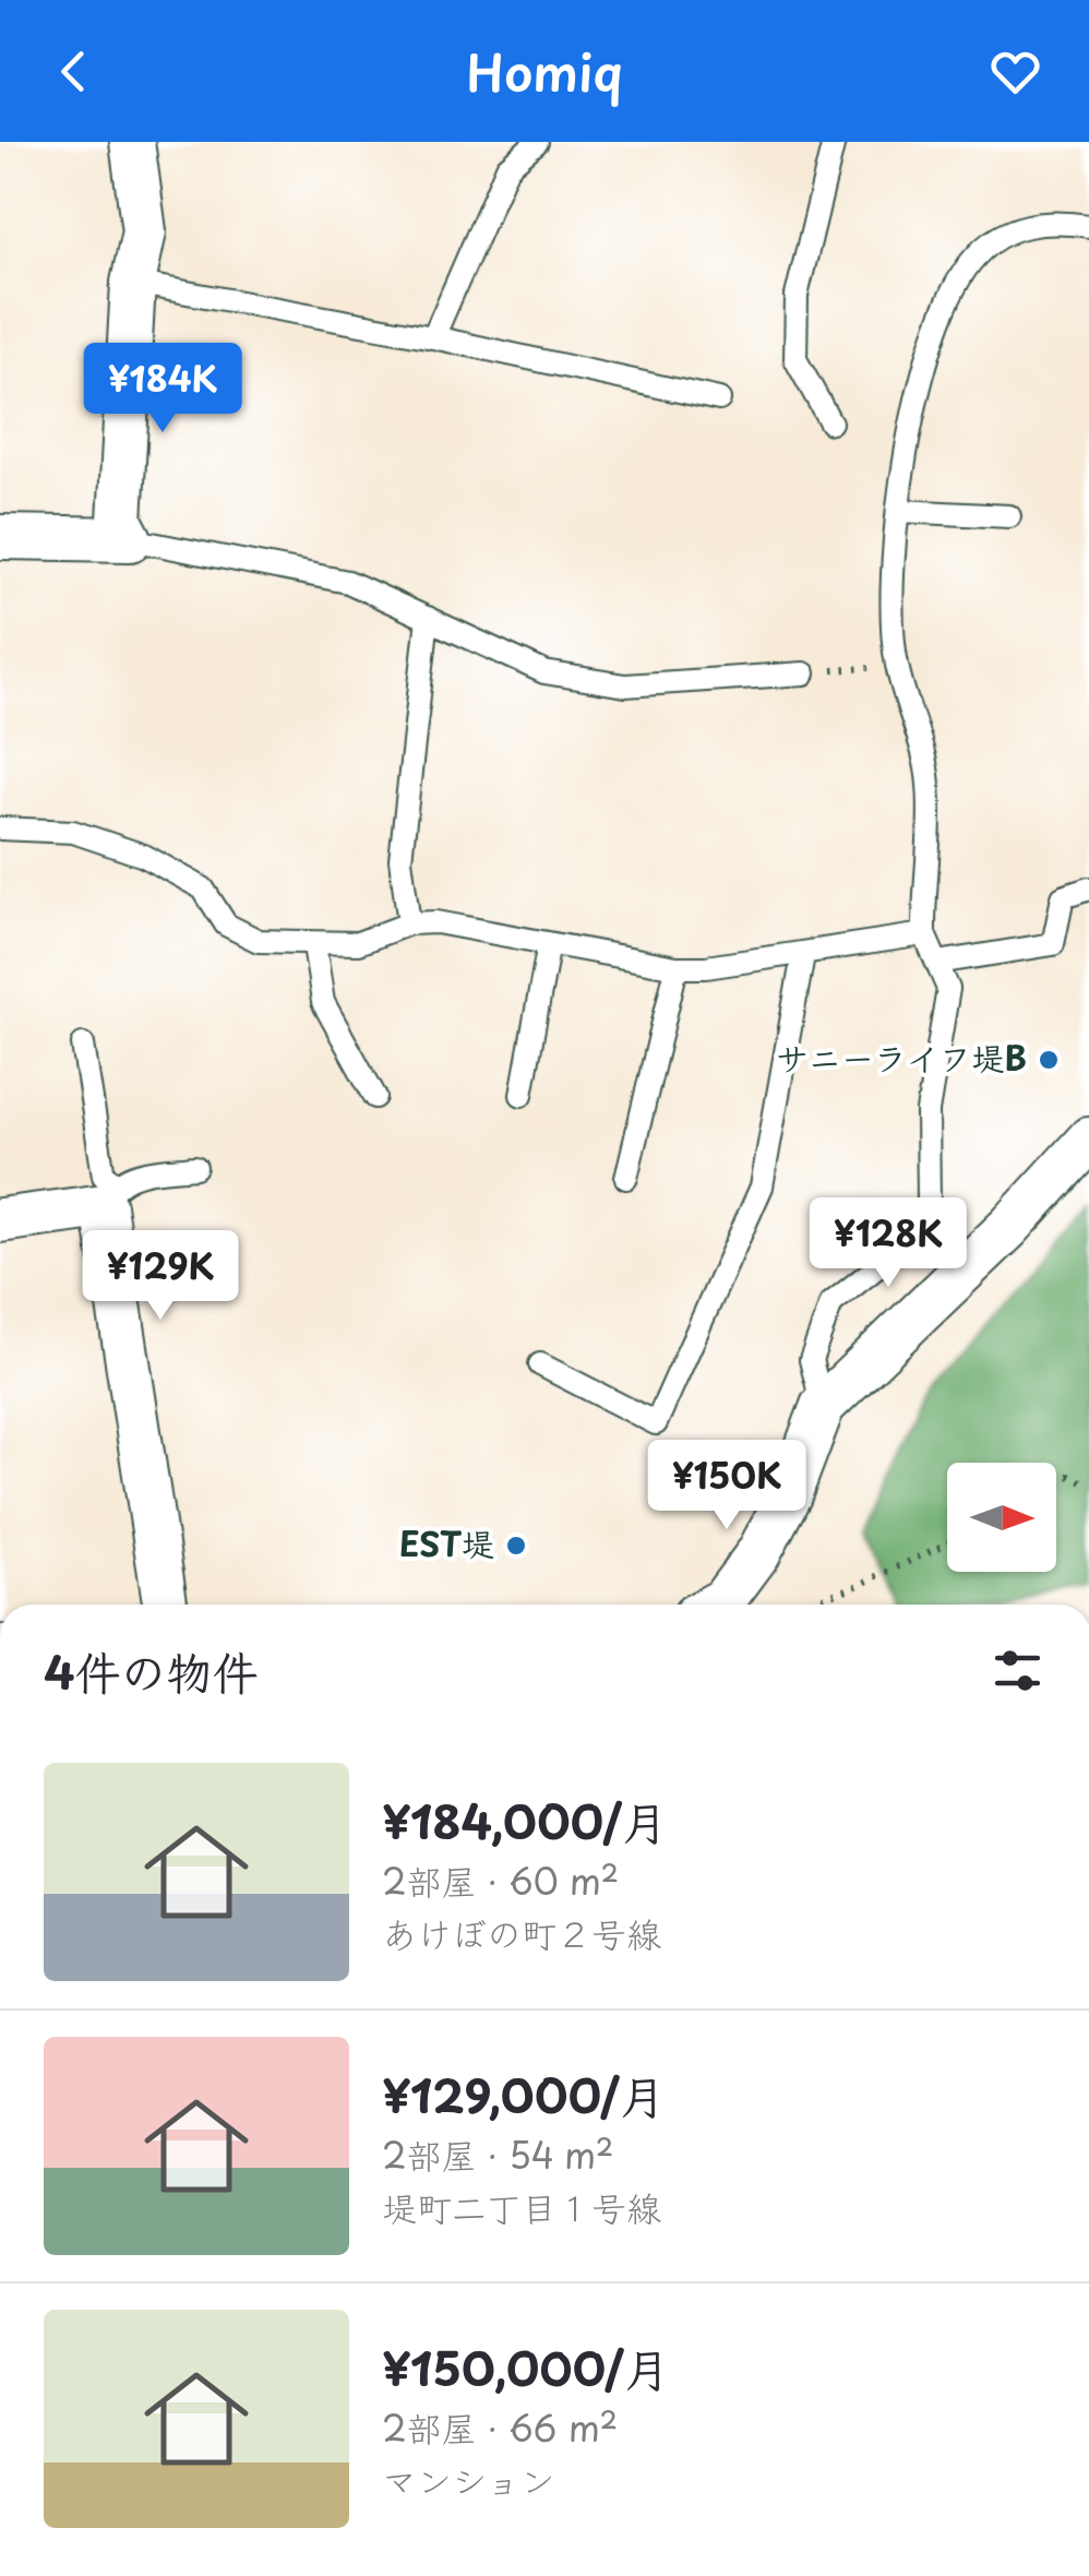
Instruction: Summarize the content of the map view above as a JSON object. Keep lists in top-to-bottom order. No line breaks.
{"places":["サニーライフ堤B","EST堤"],"north":"right","page":{"header":"Homiq","price":["¥184K","¥128K","¥129K","¥150K"],"heading":"4件の物件","list":[{"name":"¥184,000/月","note":"2部屋 · 60 m² · あけぼの町２号線"},{"name":"¥129,000/月","note":"2部屋 · 54 m² · 堤町二丁目１号線"},{"name":"¥150,000/月","note":"2部屋 · 66 m² · マンション"}]}}
